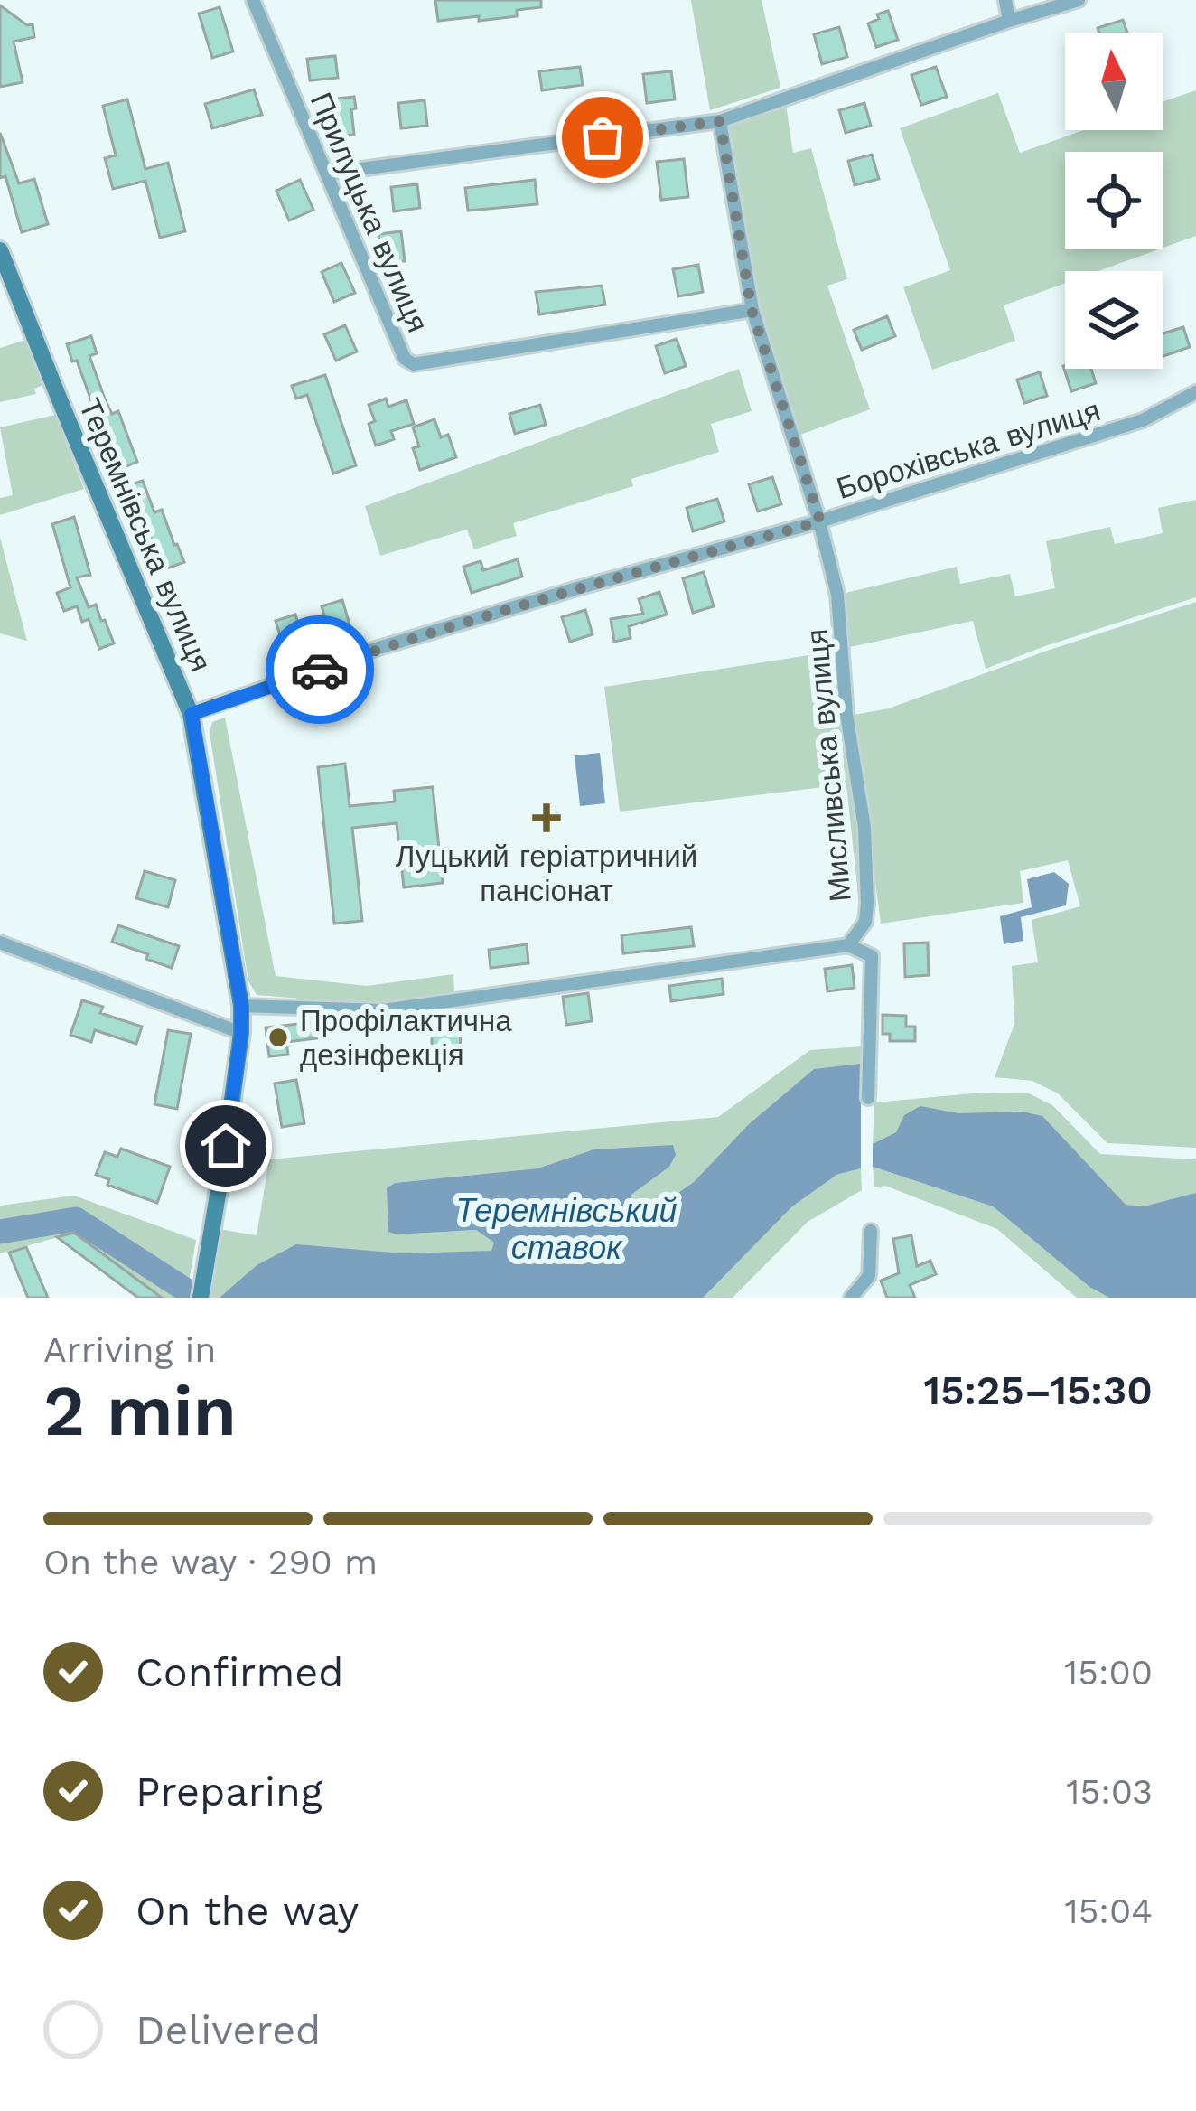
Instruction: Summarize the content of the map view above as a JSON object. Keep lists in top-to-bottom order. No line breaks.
{"streets":{"street":["Прилуцька вулиця","Борохівська вулиця","Теремнівська вулиця","Мисливська вулиця"]},"crossings":[["Прилуцька вулиця","Мисливська вулиця"],["Борохівська вулиця","Теремнівська вулиця"],["Борохівська вулиця","Мисливська вулиця"]],"water":["Теремнівський ставок"],"places":{"health":["Луцький геріатричний пансіонат"],"other":["Профілактична дезінфекція"]},"north":"top","page":{"heading":["2 min","Arriving in","15:25–15:30"],"bar":"On the way · 290 m","list":[["Confirmed","15:00"],["Preparing","15:03"],["On the way","15:04"],"Delivered"]}}
